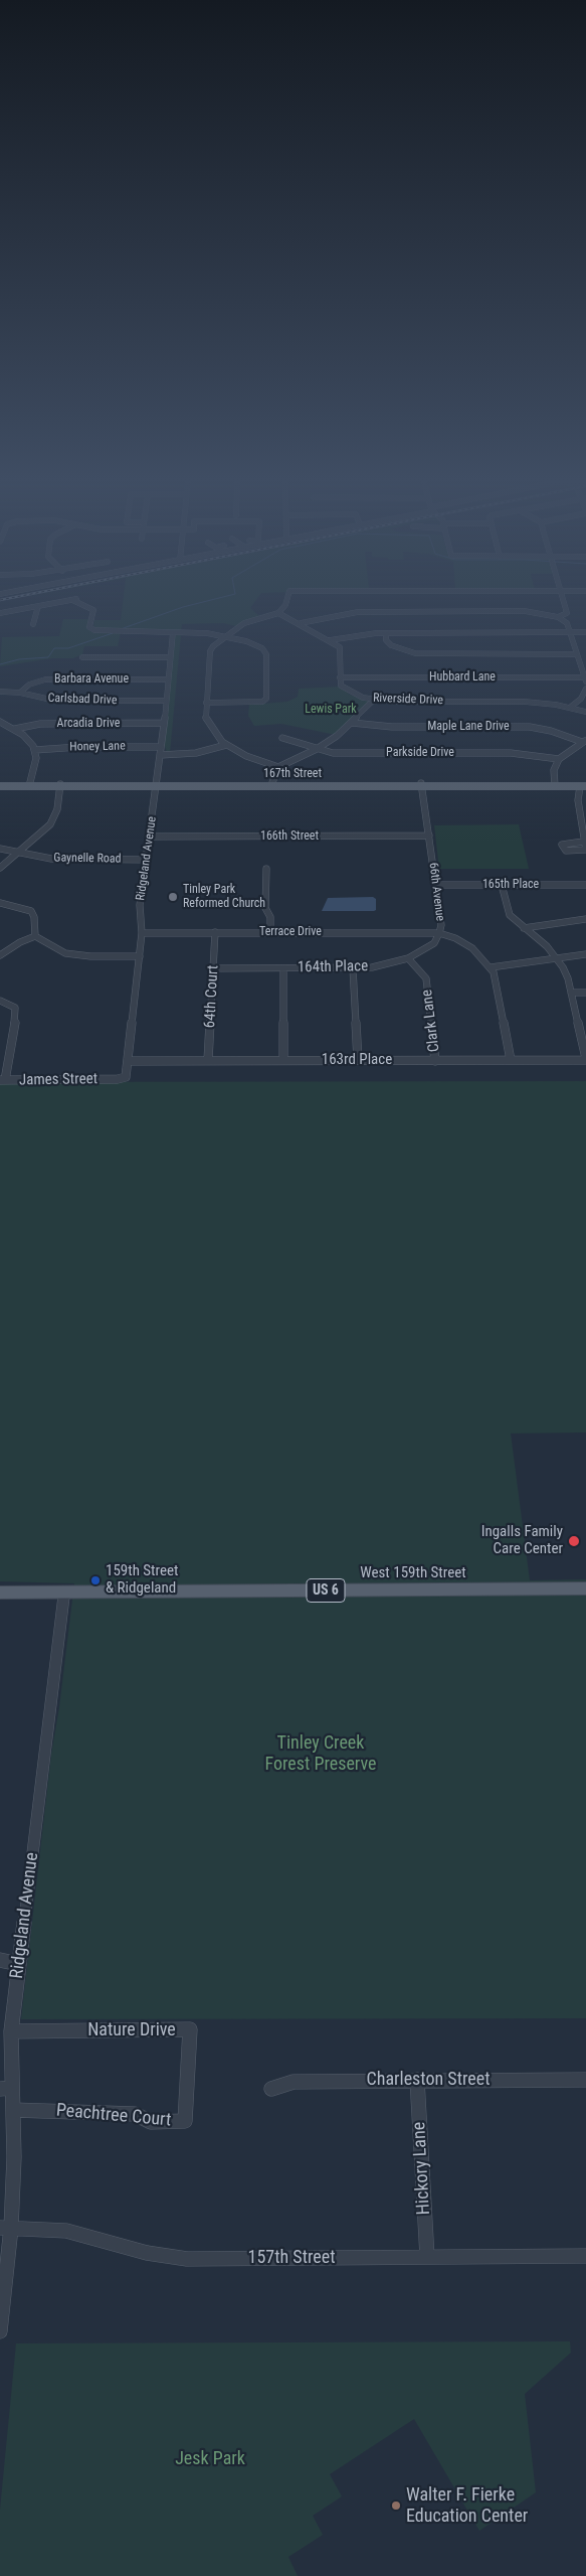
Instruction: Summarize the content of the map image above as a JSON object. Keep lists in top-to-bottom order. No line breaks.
{"streets":{"main road":["167th Street","West 159th Street","US 6"],"street":["Hubbard Lane","Barbara Avenue","Carlsbad Drive","Riverside Drive","Arcadia Drive","Maple Lane Drive","Honey Lane","Parkside Drive","166th Street","Gaynelle Road","Ridgeland Avenue","165th Place","66th Avenue","Terrace Drive","164th Place","64th Court","Clark Lane","163rd Place","James Street","Nature Drive","Charleston Street","Peachtree Court","Hickory Lane","157th Street"]},"crossings":[["Hubbard Lane","Riverside Drive"],["Barbara Avenue","Carlsbad Drive"],["Barbara Avenue","Ridgeland Avenue"],["Carlsbad Drive","Ridgeland Avenue"],["Arcadia Drive","Ridgeland Avenue"],["Honey Lane","Ridgeland Avenue"],["167th Street","Ridgeland Avenue"],["167th Street","66th Avenue"],["166th Street","Ridgeland Avenue"],["166th Street","66th Avenue"],["Gaynelle Road","Ridgeland Avenue"],["Ridgeland Avenue","Terrace Drive"],["Ridgeland Avenue","163rd Place"],["Ridgeland Avenue","James Street"],["Ridgeland Avenue","West 159th Street"],["Ridgeland Avenue","Nature Drive"],["Ridgeland Avenue","Peachtree Court"],["Ridgeland Avenue","157th Street"],["165th Place","66th Avenue"],["66th Avenue","Terrace Drive"],["66th Avenue","164th Place"],["66th Avenue","163rd Place"],["Terrace Drive","164th Place"],["Terrace Drive","64th Court"],["164th Place","64th Court"],["164th Place","Clark Lane"],["64th Court","163rd Place"],["Clark Lane","163rd Place"],["Nature Drive","Peachtree Court"],["Charleston Street","Hickory Lane"],["Hickory Lane","157th Street"]],"parks":["Lewis Park","Tinley Creek Forest Preserve","Jesk Park"],"places":["Tinley Park Reformed Church","Ingalls Family Care Center","159th Street & Ridgeland","Walter F. Fierke Education Center"]}
